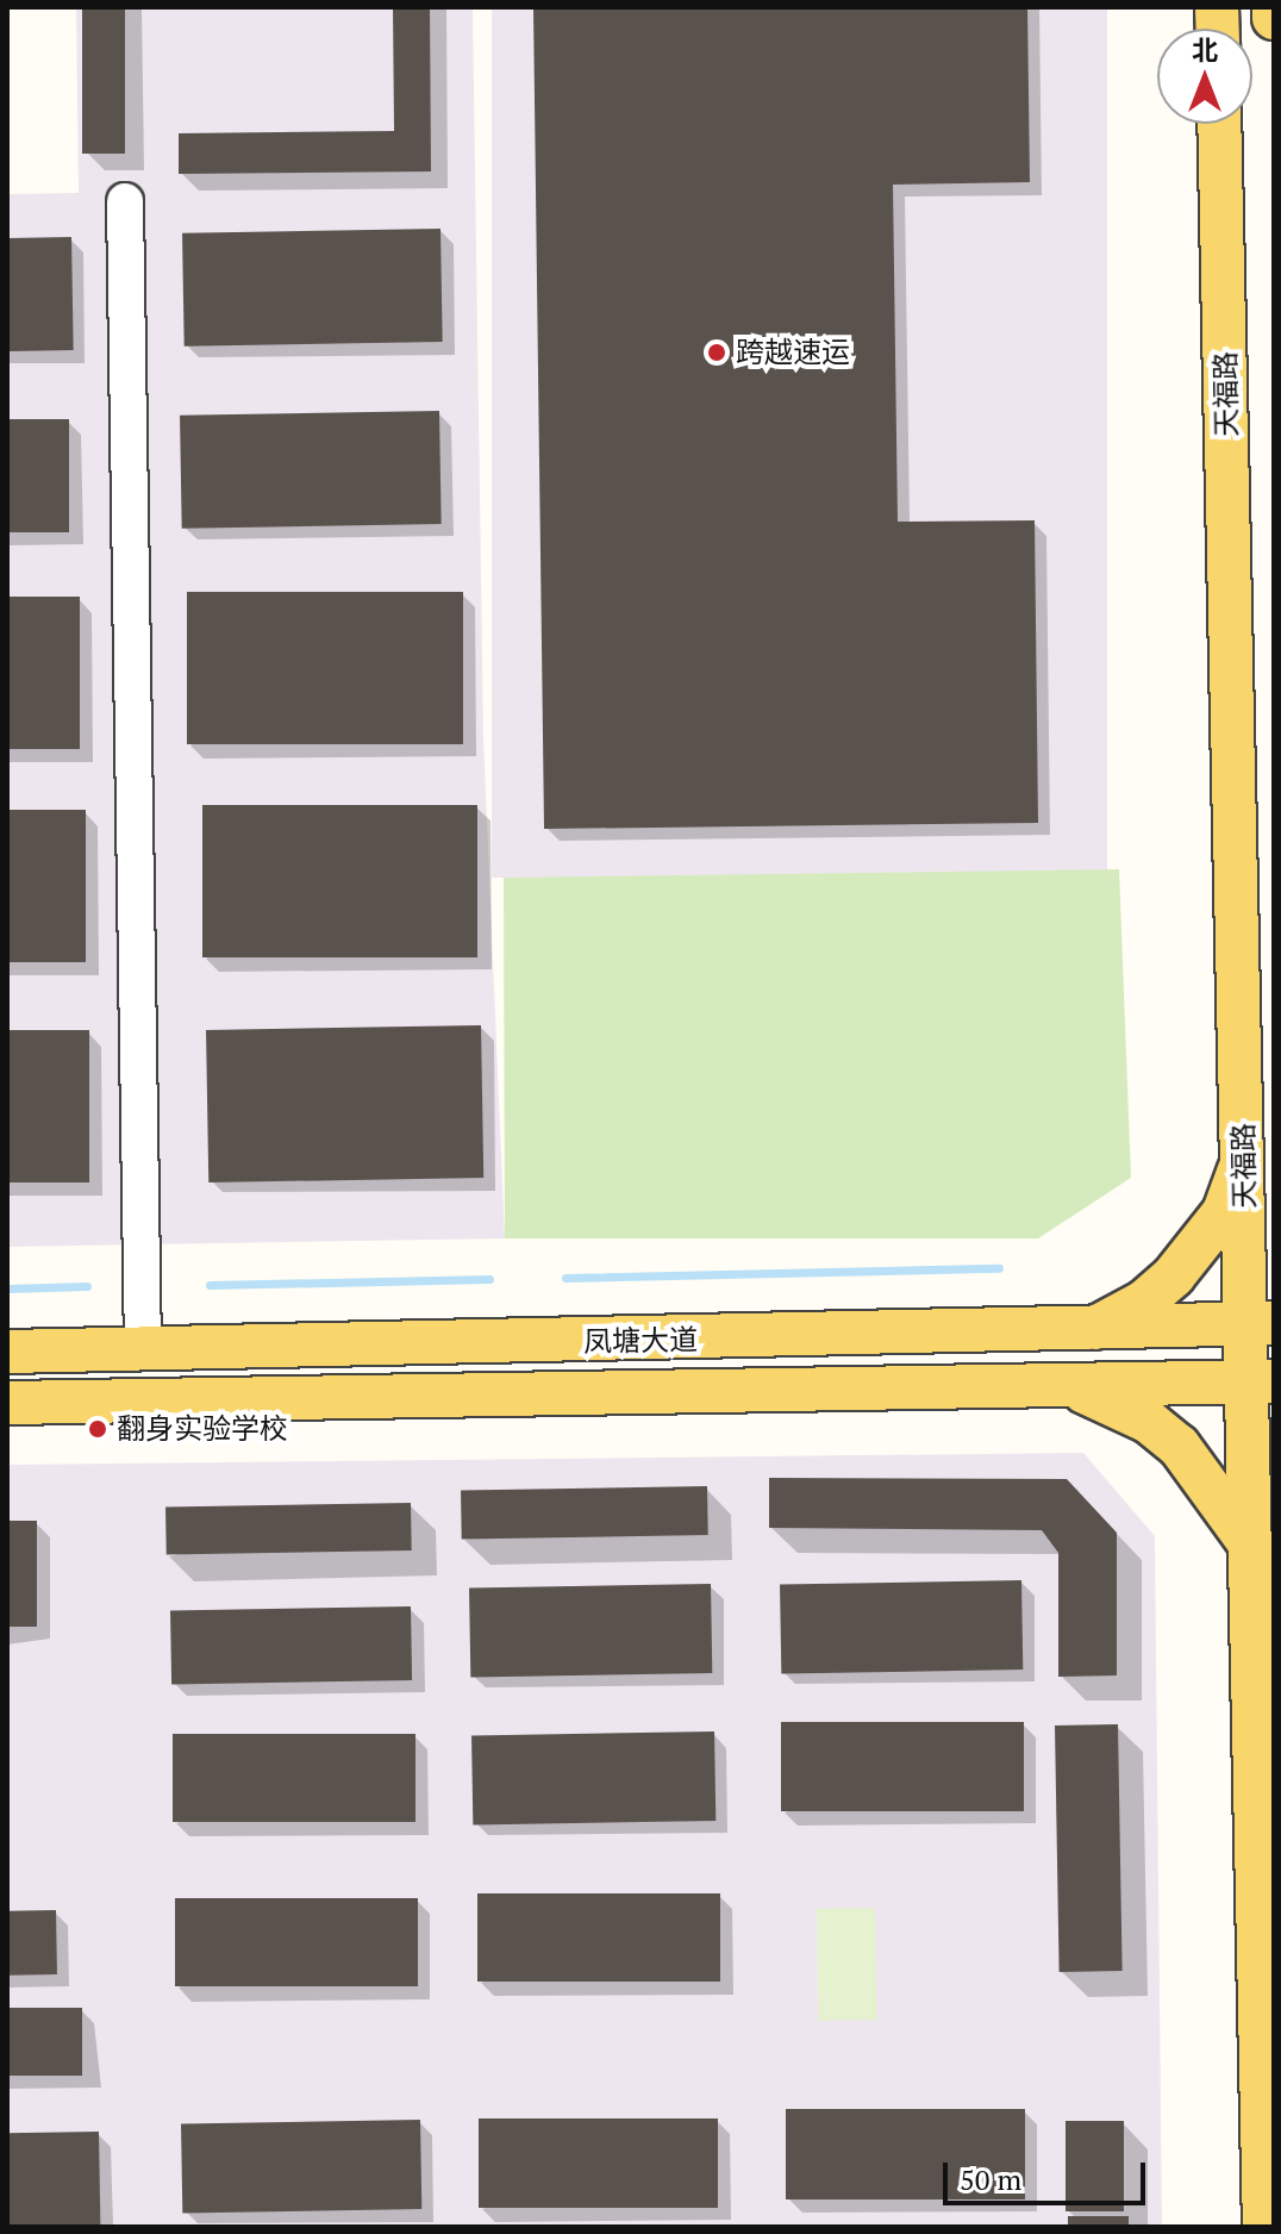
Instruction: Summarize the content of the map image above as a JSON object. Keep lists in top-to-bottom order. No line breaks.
{"streets":{"main road":["天福路","凤塘大道"]},"crossings":[["天福路","凤塘大道"]],"places":["跨越速运","翻身实验学校"],"scale_bar":"50 m","north":"top"}
